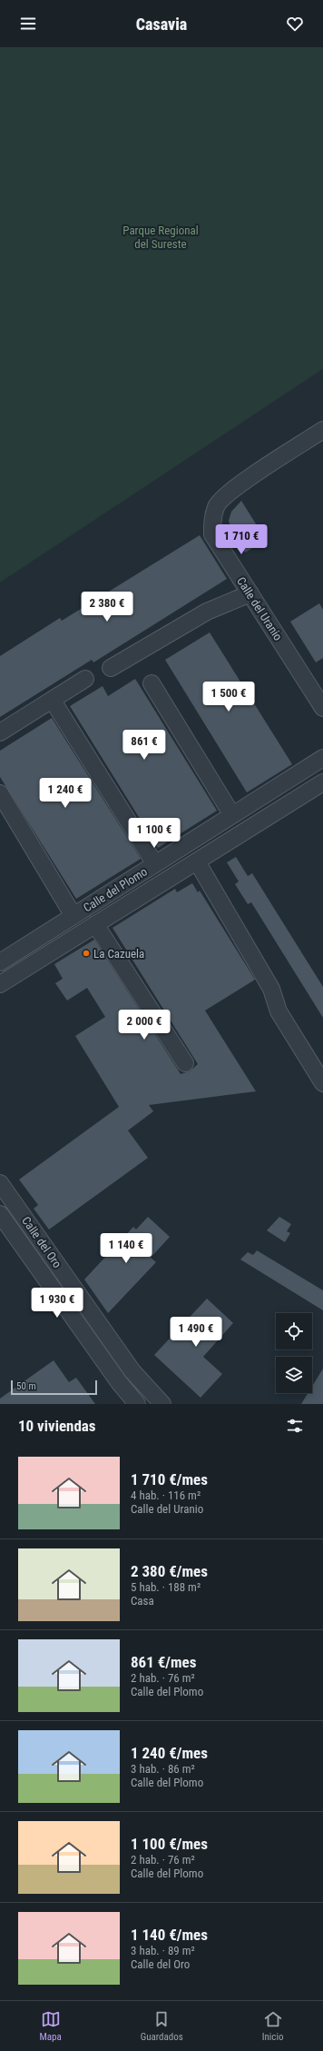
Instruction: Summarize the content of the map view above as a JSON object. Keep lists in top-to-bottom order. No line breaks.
{"streets":{"street":["Calle del Uranio","Calle del Plomo","Calle del Oro"]},"parks":["Parque Regional del Sureste"],"places":["La Cazuela"],"scale_bar":"50 m","page":{"header":"Casavia","price":["1 710 €","2 380 €","1 500 €","861 €","1 240 €","1 100 €","2 000 €","1 140 €","1 930 €","1 490 €"],"scale":"50 m","heading":"10 viviendas","list":[{"name":"1 710 €/mes","note":"4 hab. · 116 m² · Calle del Uranio"},{"name":"2 380 €/mes","note":"5 hab. · 188 m² · Casa"},{"name":"861 €/mes","note":"2 hab. · 76 m² · Calle del Plomo"},{"name":"1 240 €/mes","note":"3 hab. · 86 m² · Calle del Plomo"},{"name":"1 100 €/mes","note":"2 hab. · 76 m² · Calle del Plomo"},{"name":"1 140 €/mes","note":"3 hab. · 89 m² · Calle del Oro"}],"tabs":["Mapa","Guardados","Inicio"]}}
